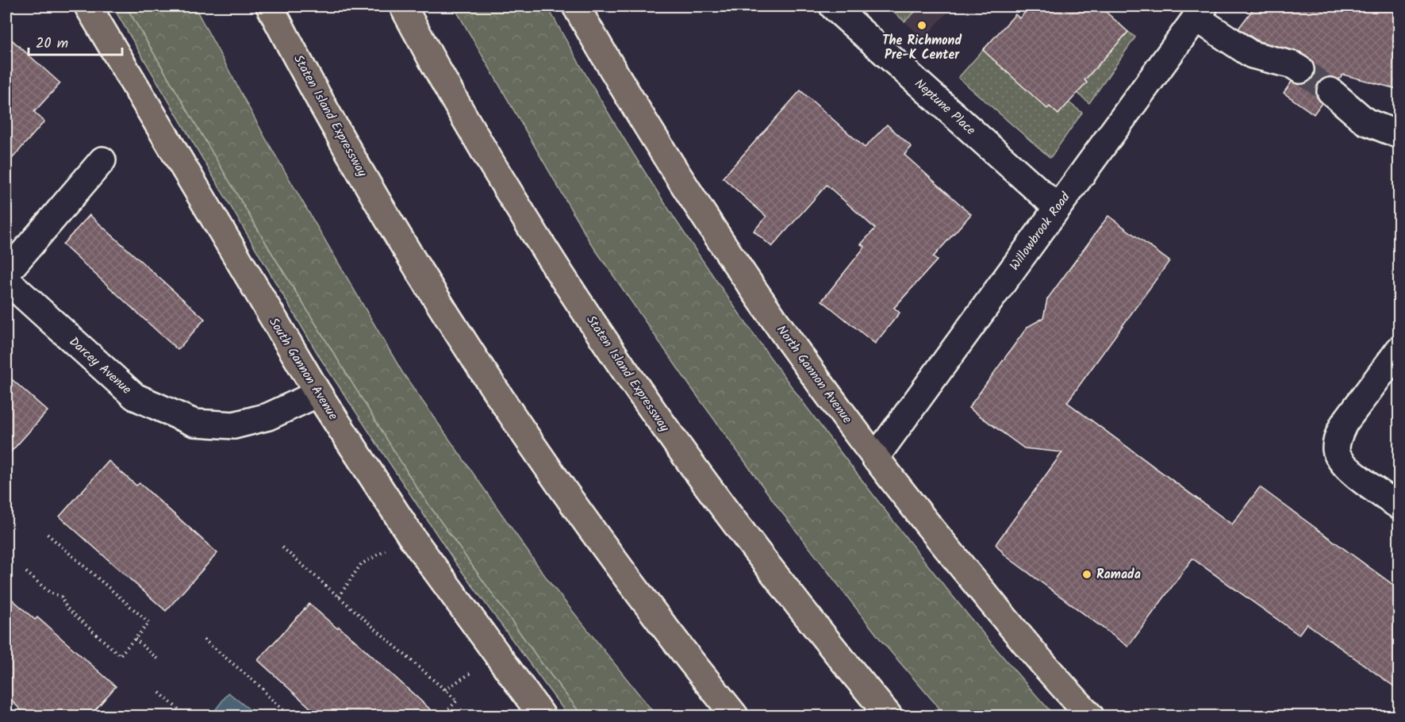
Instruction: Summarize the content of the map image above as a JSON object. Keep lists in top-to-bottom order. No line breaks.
{"streets":{"main road":["Staten Island Expressway","South Gannon Avenue","North Gannon Avenue"],"street":["Neptune Place","Willowbrook Road","Darcey Avenue"]},"crossings":[["Neptune Place","Willowbrook Road"],["Willowbrook Road","North Gannon Avenue"],["Darcey Avenue","South Gannon Avenue"]],"places":["The Richmond Pre-K Center","Ramada"],"scale_bar":"20 m"}
